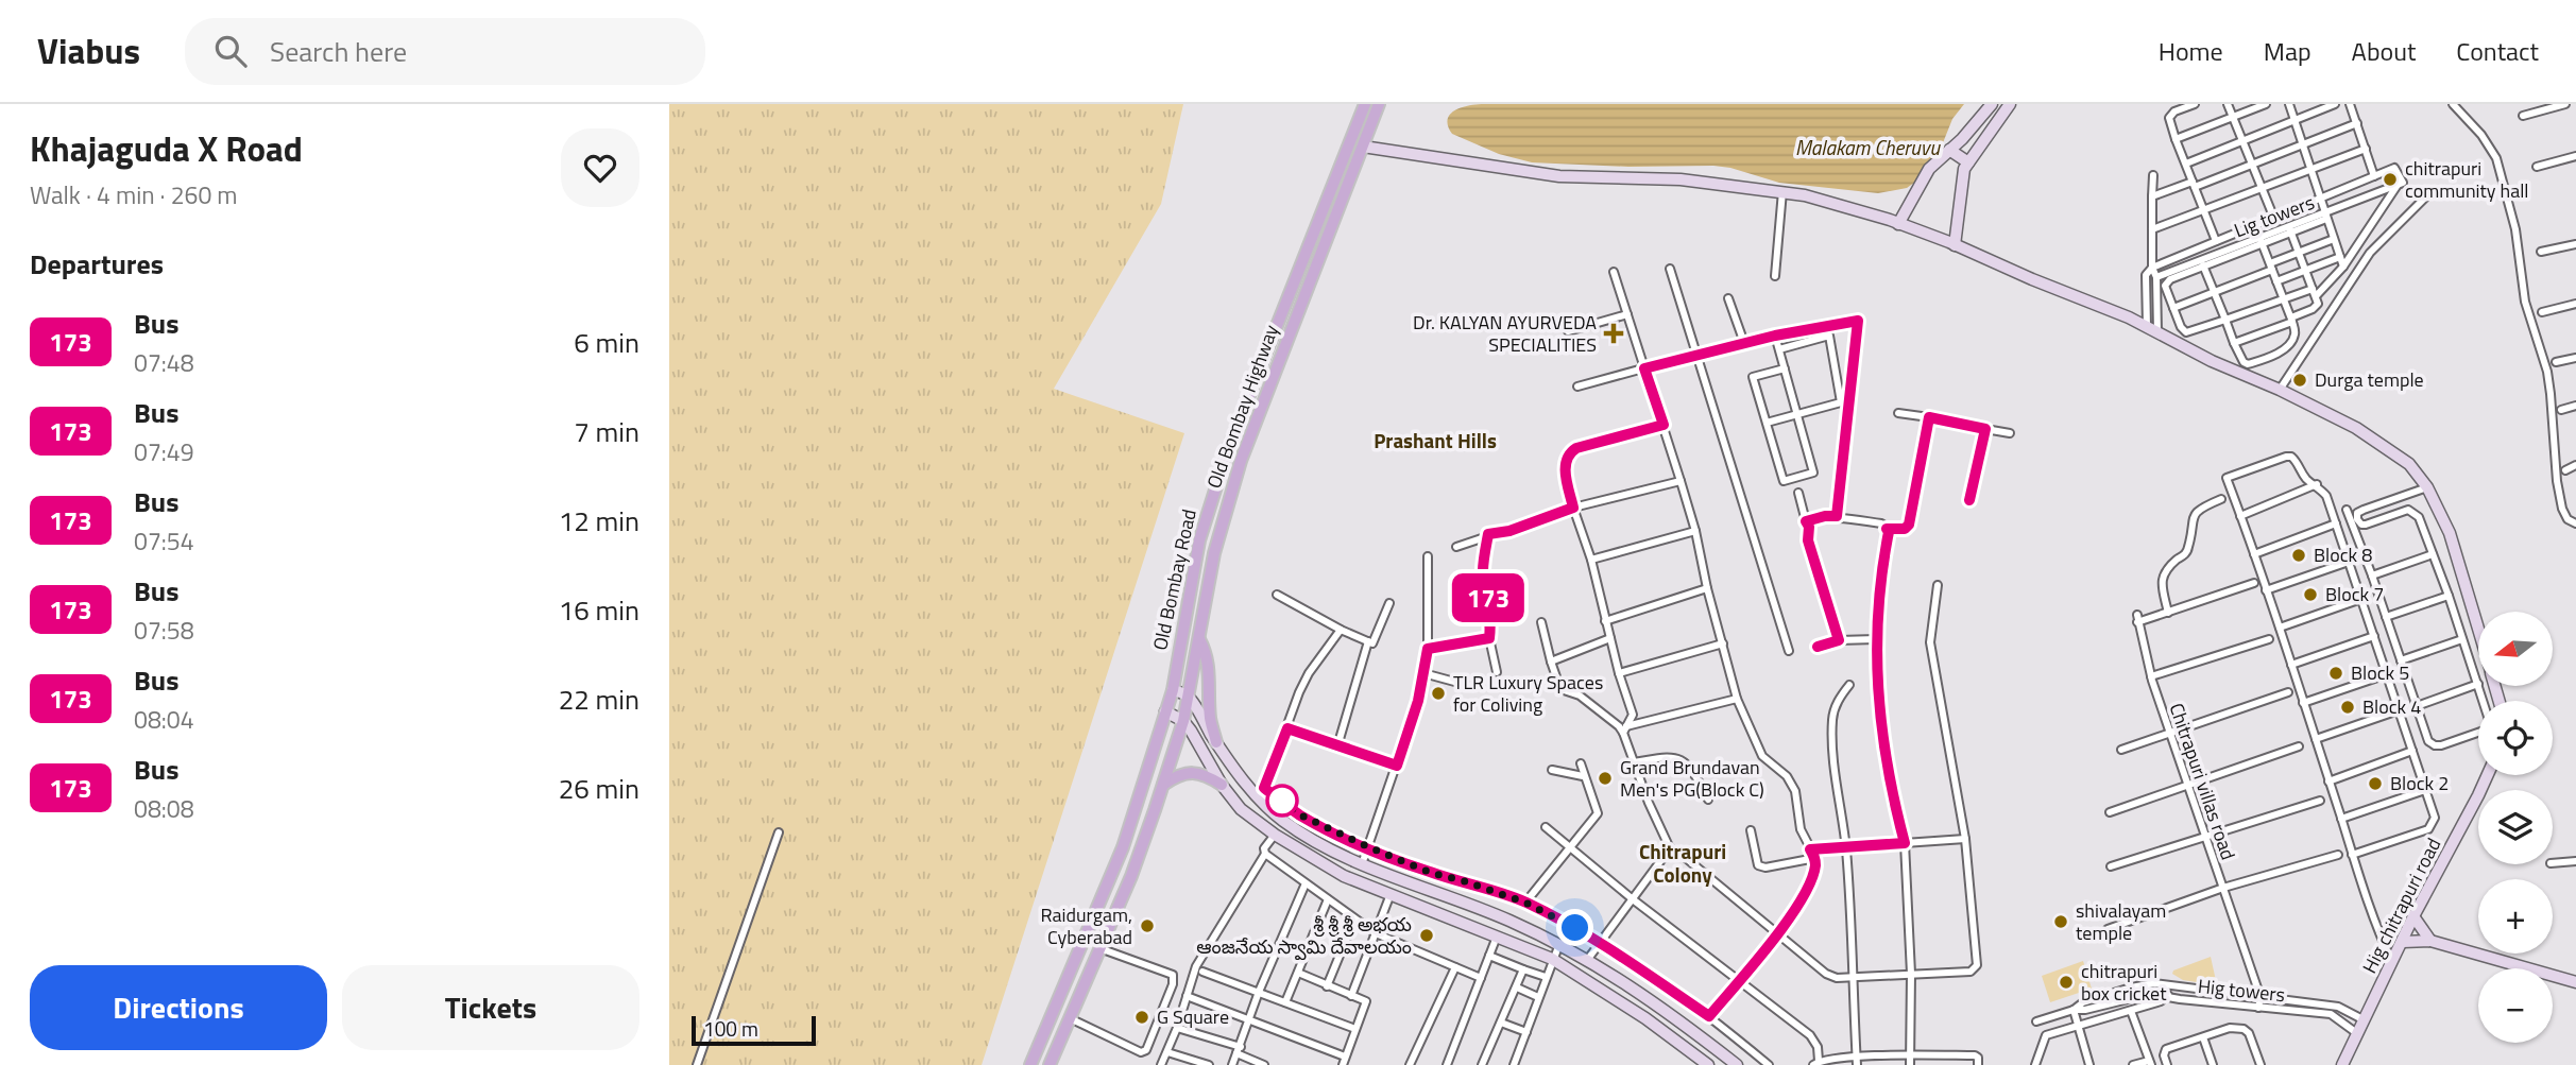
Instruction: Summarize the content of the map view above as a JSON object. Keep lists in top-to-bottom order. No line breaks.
{"streets":{"main road":["Old Bombay Highway","Old Bombay Road"],"street":["Lig towers","Chitrapuri villas road","Hig chitrapuri road","Hig towers"]},"crossings":[["Hig chitrapuri road","Hig towers"]],"districts":["Prashant Hills","Chitrapuri Colony"],"water":["Malakam Cheruvu"],"places":{"other":["chitrapuri community hall","Durga temple","Block 8","Block 7","Block 5","TLR Luxury Spaces for Coliving","Block 4","Grand Brundavan Men's PG(Block C)","Block 2","shivalayam temple","Raidurgam, Cyberabad","శ్రీ శ్రీ శ్రీ అభయ ఆంజనేయ స్వామి దేవాలయం","chitrapuri box cricket","G Square"],"health":["Dr. KALYAN AYURVEDA SPECIALITIES"]},"lines":["bus line 173"],"scale_bar":"100 m","north":"left","page":{"header":"Viabus","search":"Search here","nav":["Home","Map","About","Contact"],"heading":[["Khajaguda X Road","Walk · 4 min · 260 m"],"Departures"],"on_map":"173","list":[{"mark":"173","name":"Bus","note":"07:48","value":"6 min"},{"mark":"173","name":"Bus","note":"07:49","value":"7 min"},{"mark":"173","name":"Bus","note":"07:54","value":"12 min"},{"mark":"173","name":"Bus","note":"07:58","value":"16 min"},{"mark":"173","name":"Bus","note":"08:04","value":"22 min"},{"mark":"173","name":"Bus","note":"08:08","value":"26 min"}],"map_buttons":["+","−"],"buttons":["Directions","Tickets"],"scale":"100 m"}}
